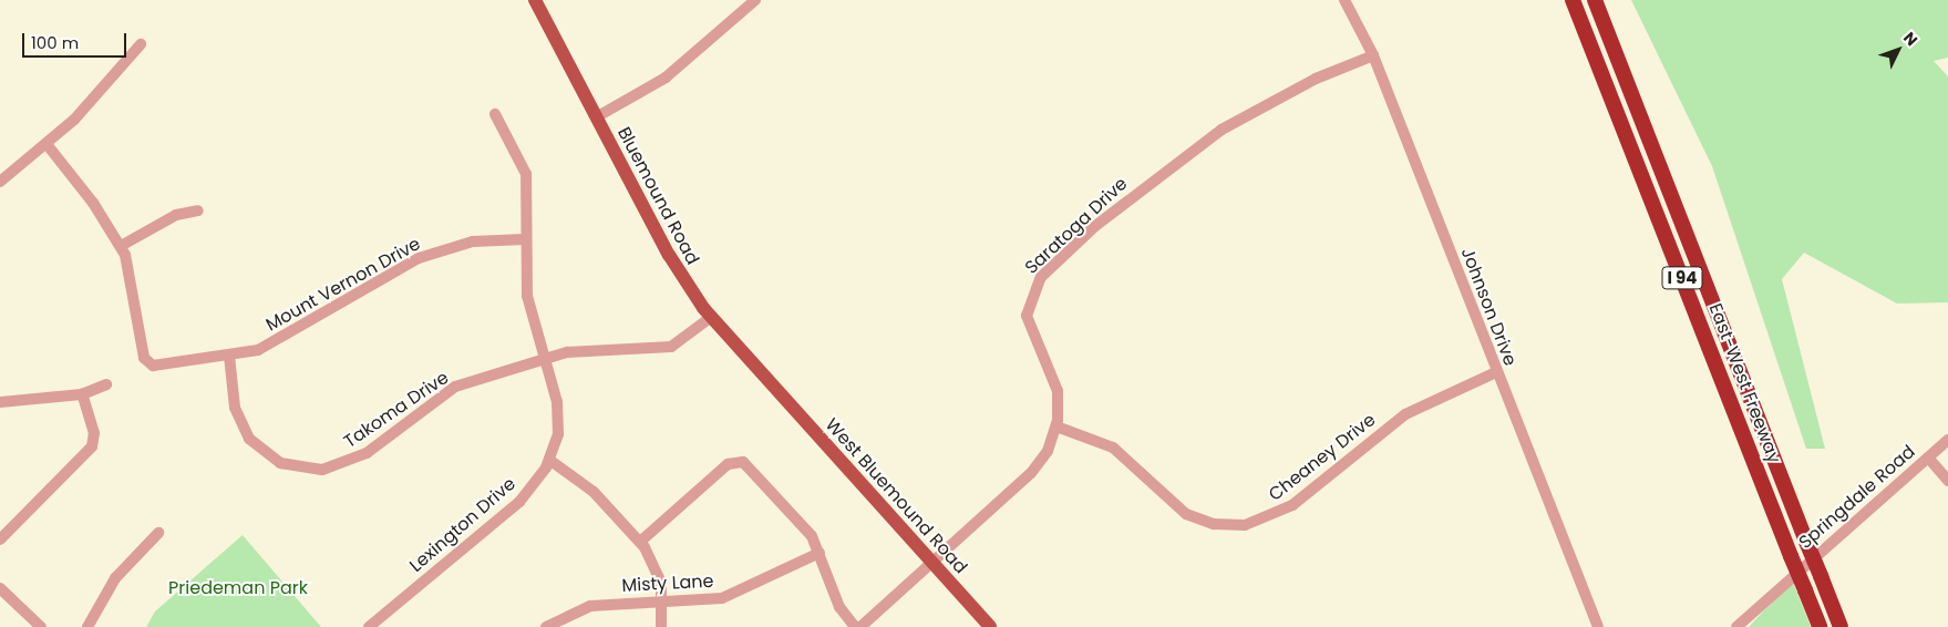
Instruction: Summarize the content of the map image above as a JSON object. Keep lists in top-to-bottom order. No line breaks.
{"streets":{"highway":["I 94","East-West Freeway"],"main road":["Bluemound Road","West Bluemound Road"],"street":["Saratoga Drive","Mount Vernon Drive","Johnson Drive","Takoma Drive","Cheaney Drive","Springdale Road","Lexington Drive","Misty Lane"]},"crossings":[["Bluemound Road","Takoma Drive"],["Bluemound Road","West Bluemound Road"],["Saratoga Drive","Johnson Drive"],["Saratoga Drive","Cheaney Drive"],["Saratoga Drive","West Bluemound Road"],["Mount Vernon Drive","Takoma Drive"],["Mount Vernon Drive","Lexington Drive"],["Johnson Drive","Cheaney Drive"],["Takoma Drive","Lexington Drive"]],"parks":["Priedeman Park"],"scale_bar":"100 m","north":"top right"}
